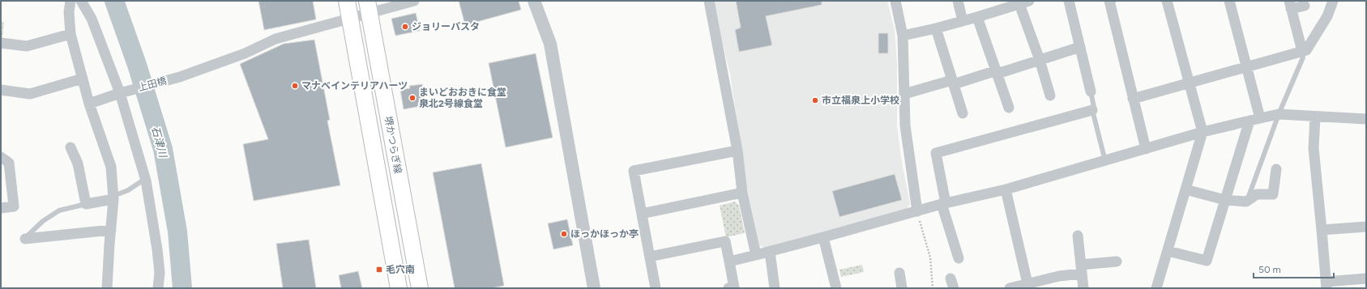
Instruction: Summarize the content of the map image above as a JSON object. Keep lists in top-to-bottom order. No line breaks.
{"streets":{"main road":["堺かつらぎ線"],"street":["上田橋"]},"crossings":[["上田橋","堺かつらぎ線"]],"water":["石津川"],"places":{"other":["ジョリーパスタ","マナベインテリアハーツ","まいどおおきに食堂 泉北2号線食堂","市立福泉上小学校","ほっかほっか亭"],"transit":["毛穴南"]},"scale_bar":"50 m"}
